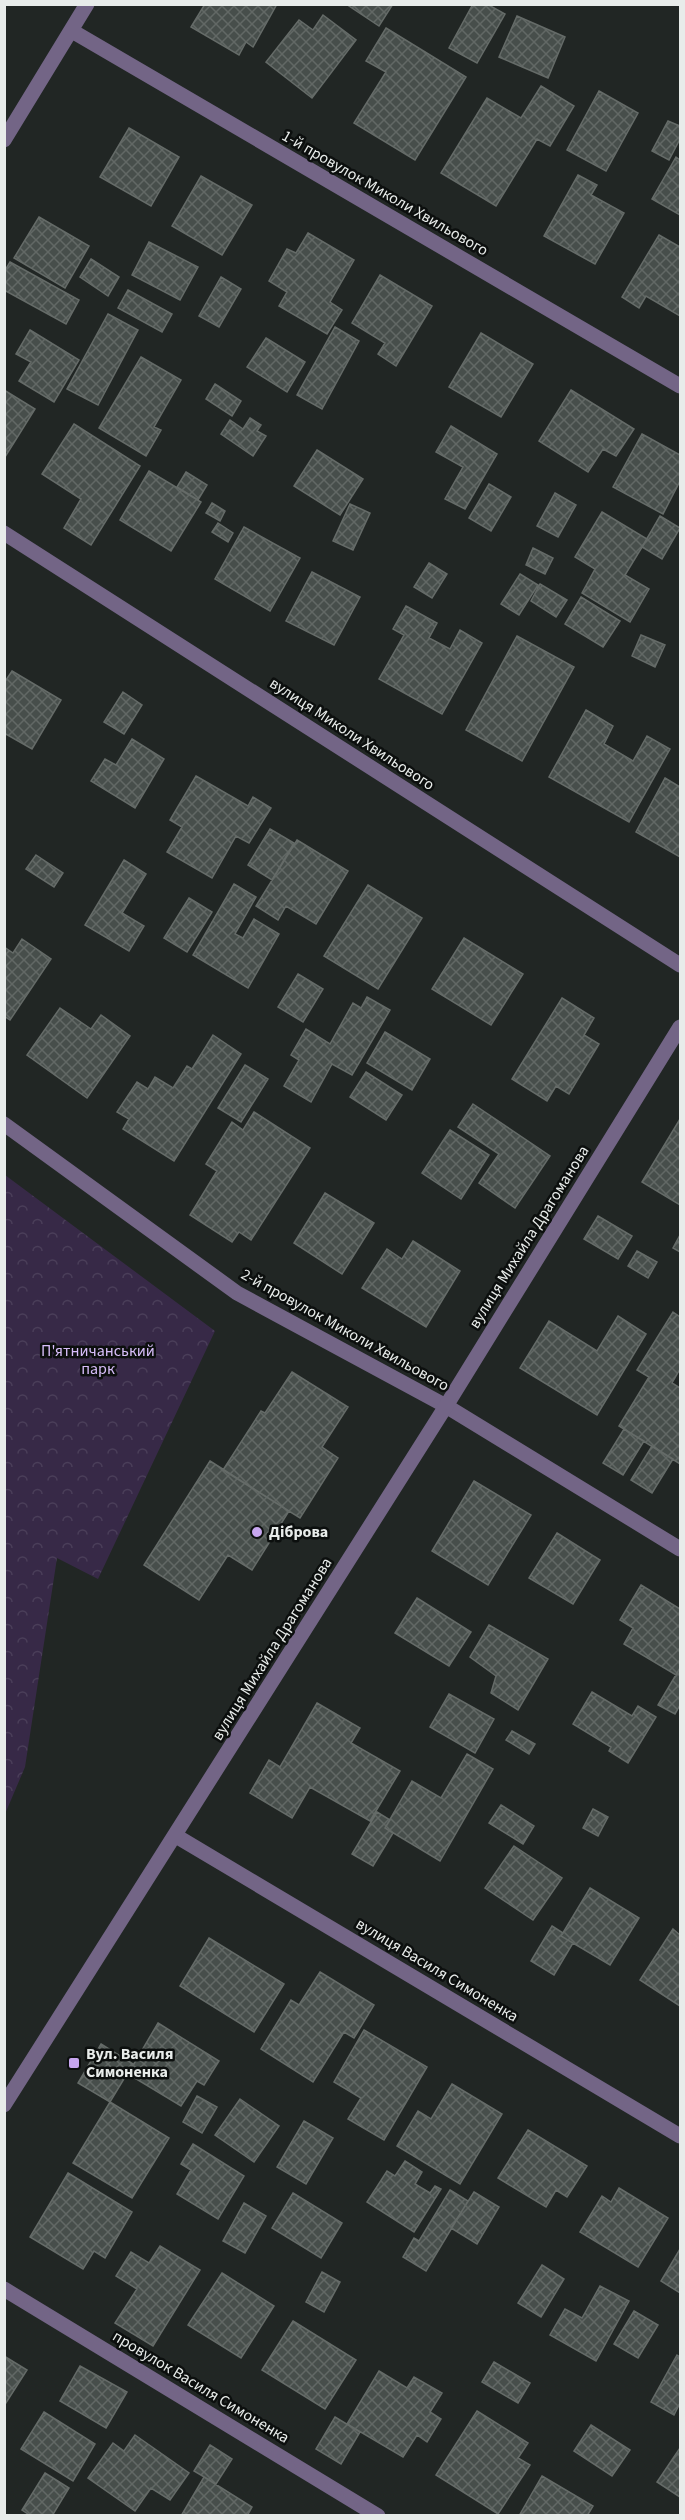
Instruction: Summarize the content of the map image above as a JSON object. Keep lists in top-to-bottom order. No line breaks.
{"streets":{"street":["1-й провулок Миколи Хвильового","вулиця Миколи Хвильового","вулиця Михайла Драгоманова","2-й провулок Миколи Хвильового","вулиця Василя Симоненка","провулок Василя Симоненка"]},"crossings":[["вулиця Михайла Драгоманова","2-й провулок Миколи Хвильового"],["вулиця Михайла Драгоманова","вулиця Василя Симоненка"]],"parks":["П'ятничанський парк"],"places":{"other":["Діброва"],"transit":["Вул. Василя Симоненка"]}}
